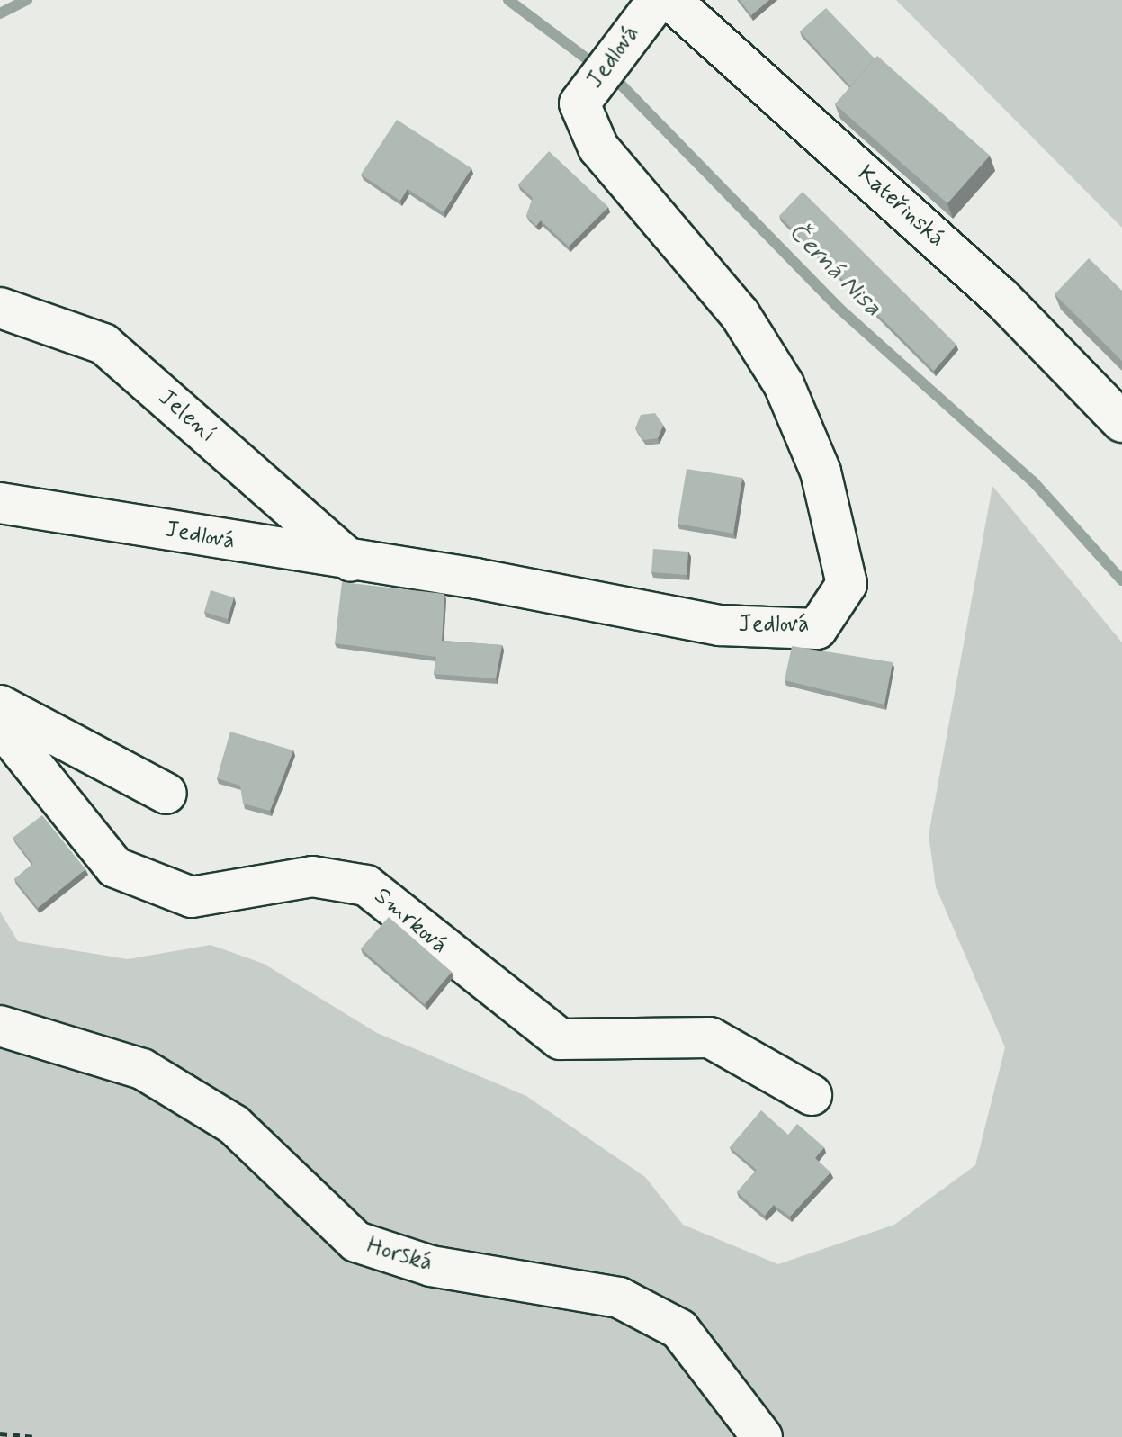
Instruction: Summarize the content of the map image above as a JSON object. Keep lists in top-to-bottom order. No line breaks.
{"streets":{"street":["Jedlová","Kateřinská","Jelení","Smrková","Horská"]},"crossings":[["Jedlová","Jelení"]],"water":["Černá Nisa"]}
